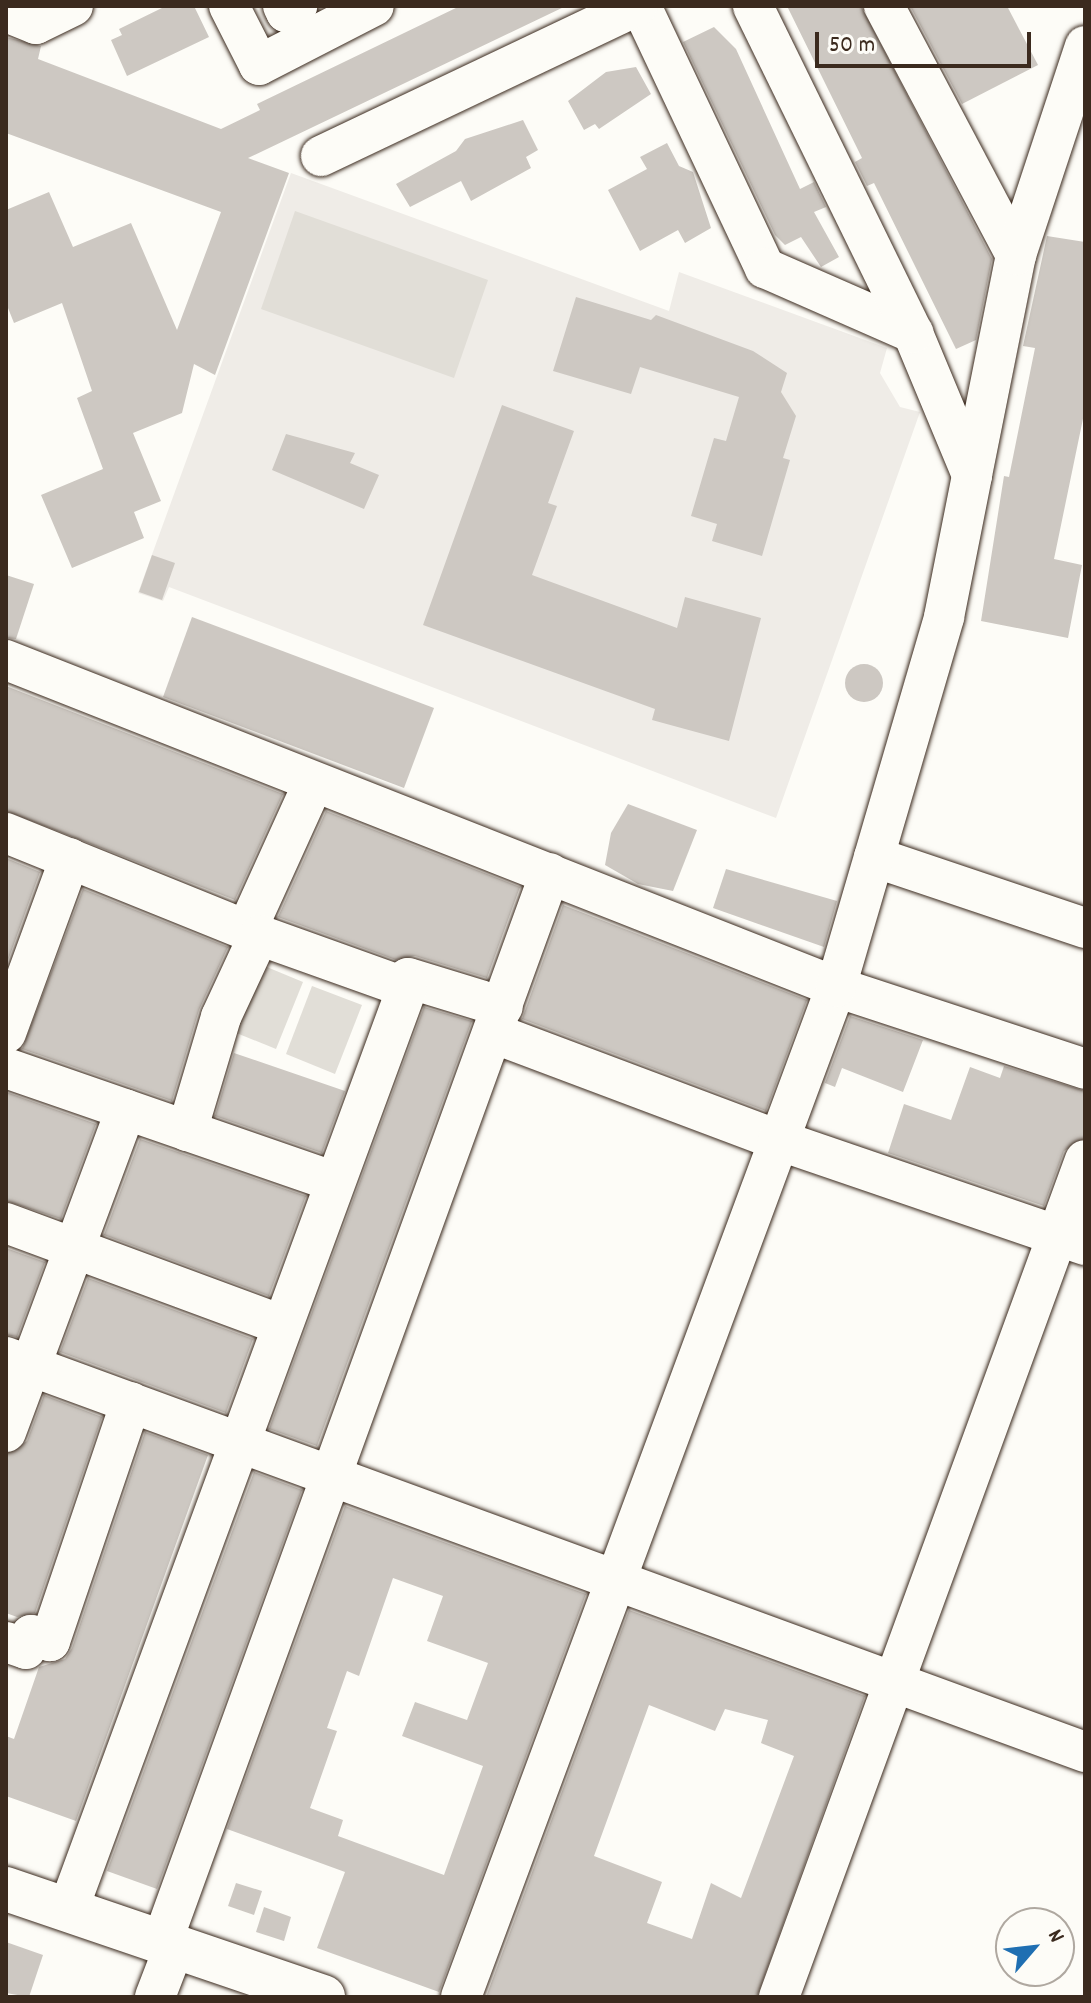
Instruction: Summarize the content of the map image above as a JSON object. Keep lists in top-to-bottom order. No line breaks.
{"scale_bar":"50 m","north":"top right"}
